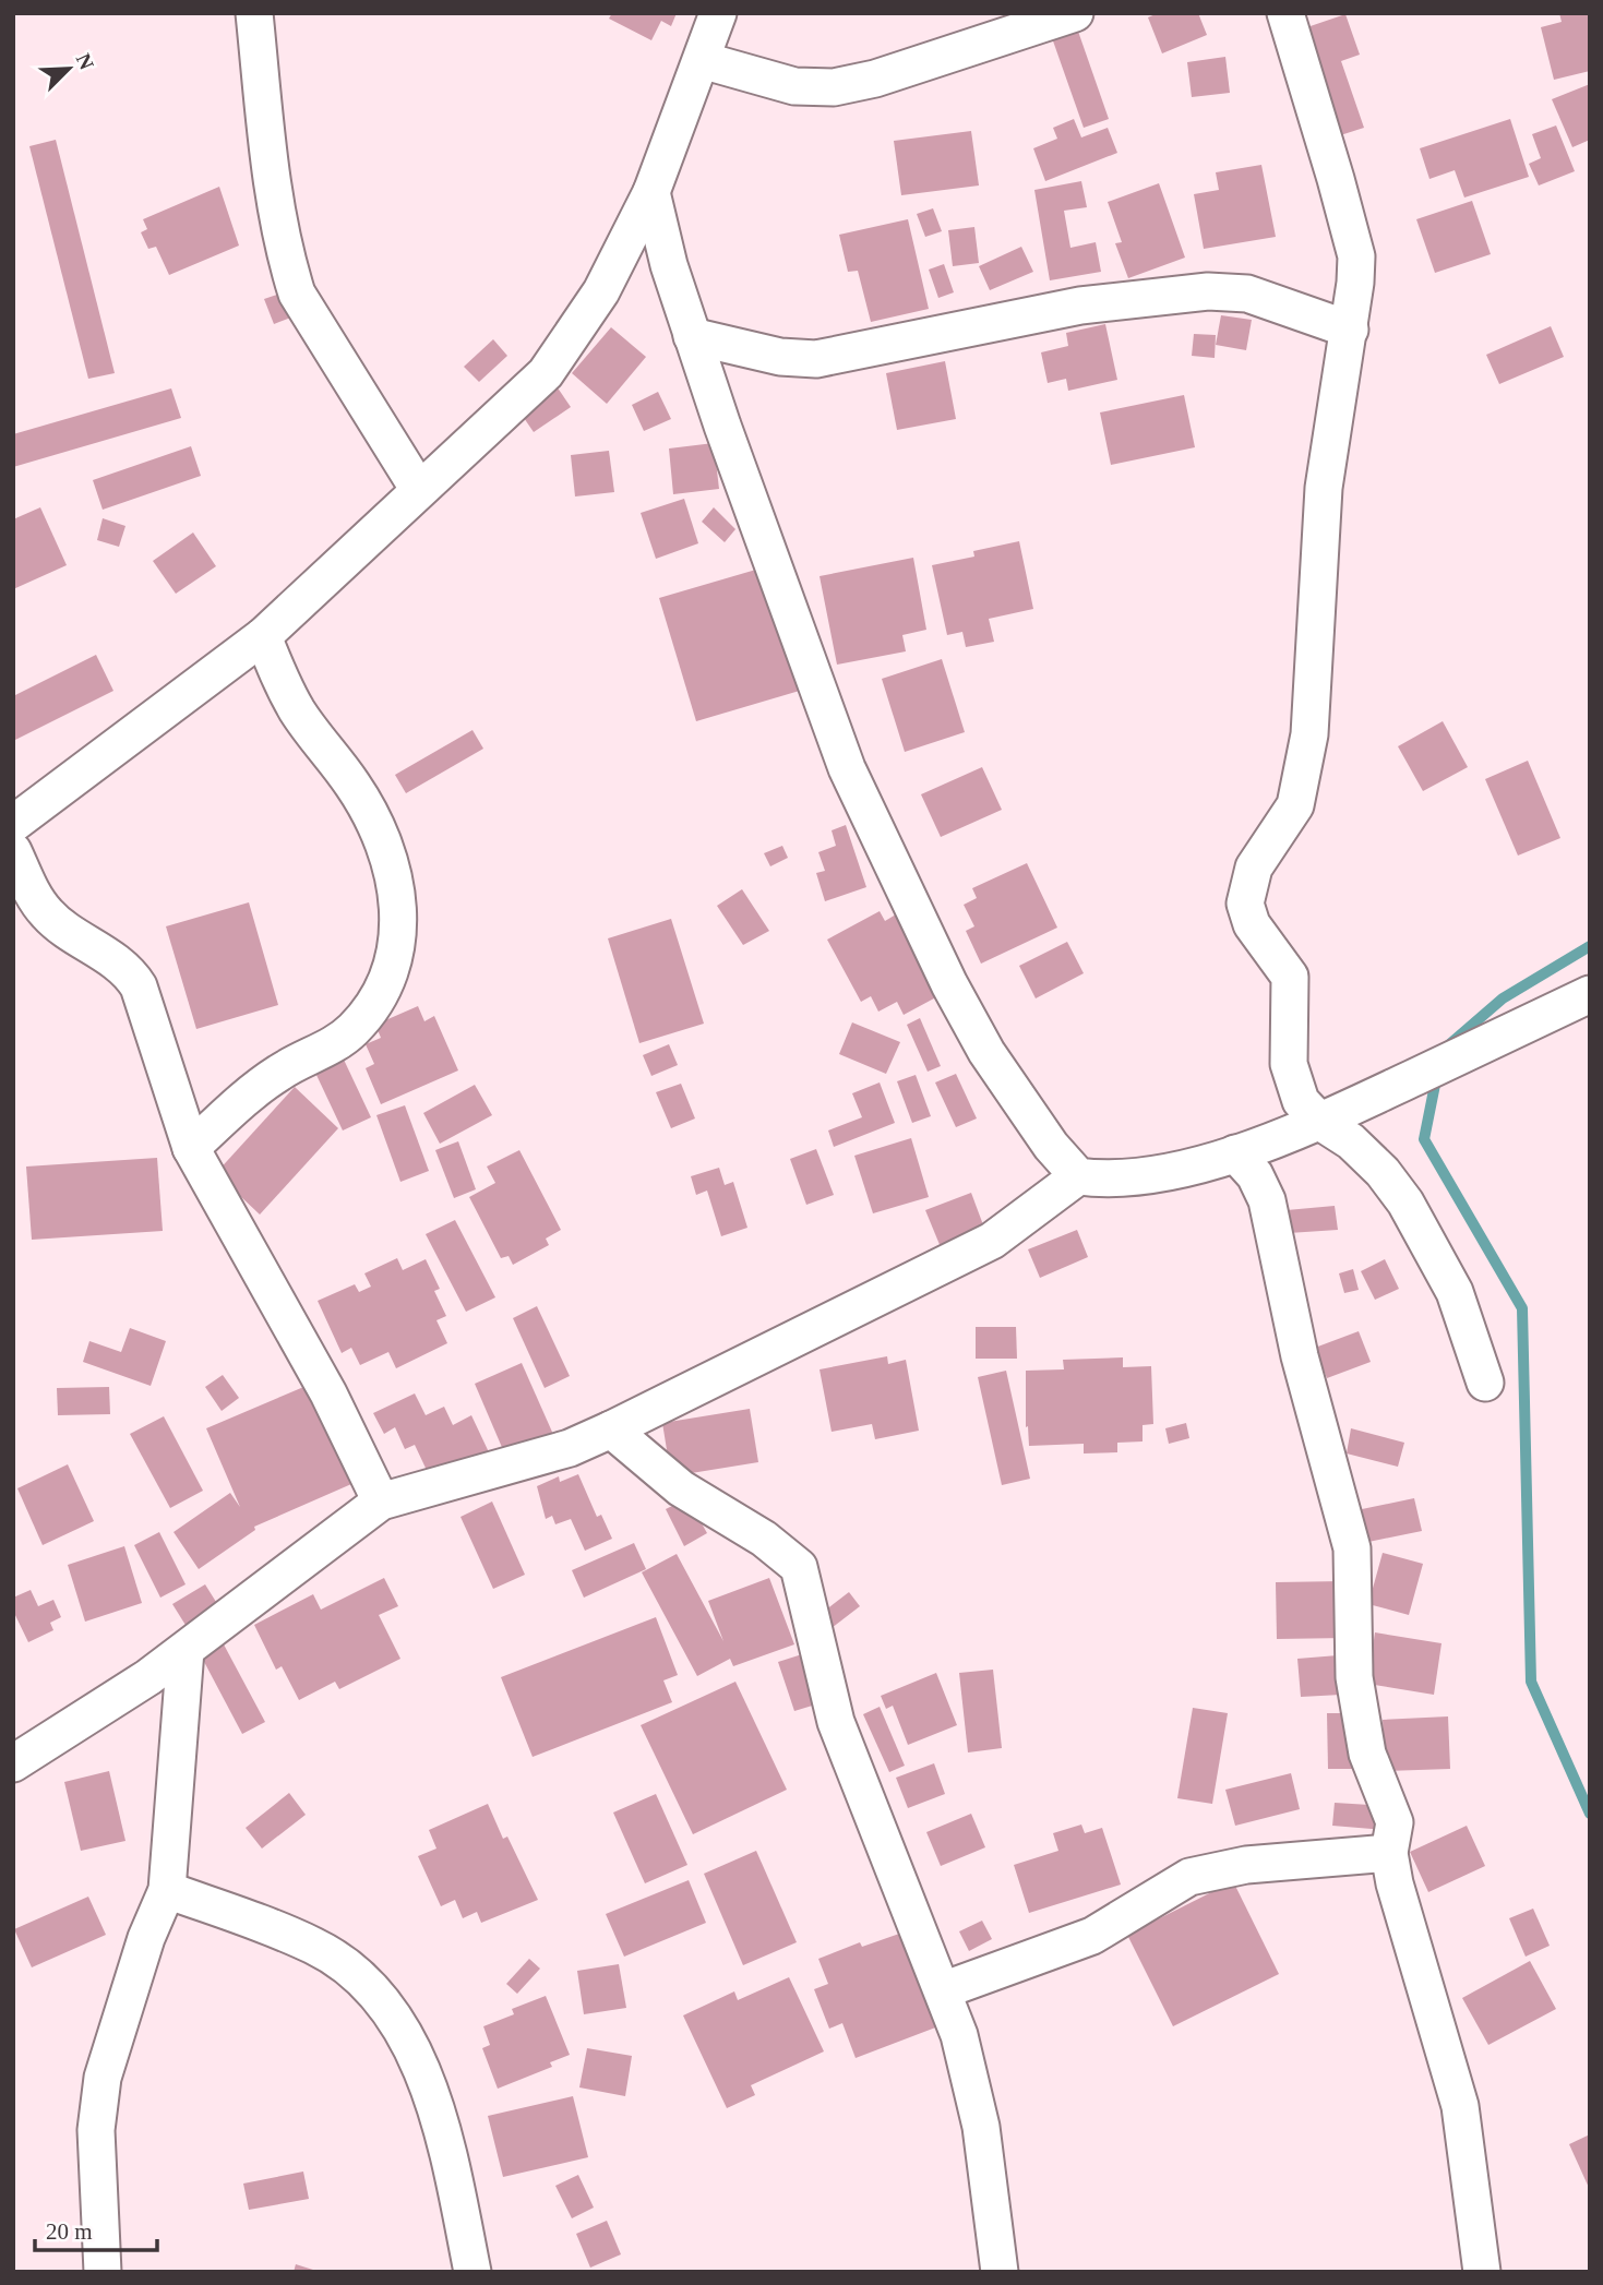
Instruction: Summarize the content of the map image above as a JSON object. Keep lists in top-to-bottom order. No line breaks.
{"scale_bar":"20 m","north":"top right"}
